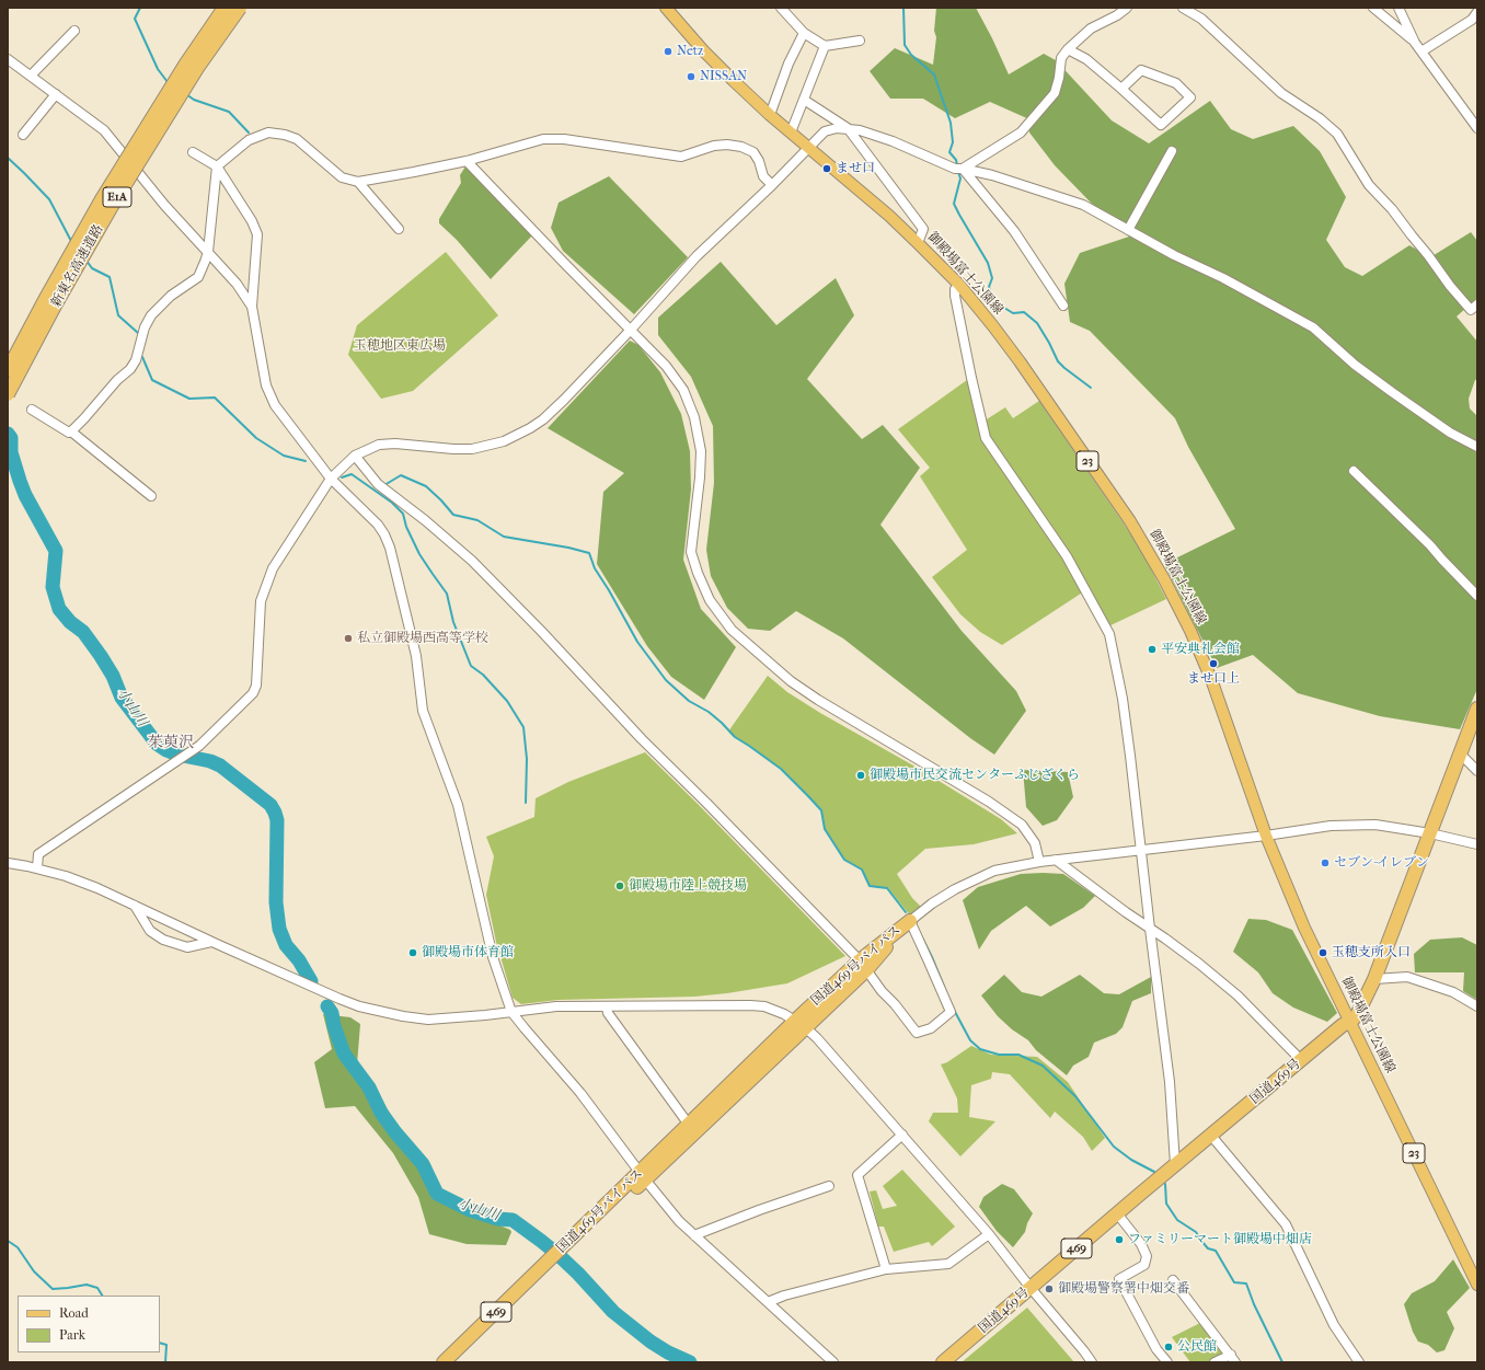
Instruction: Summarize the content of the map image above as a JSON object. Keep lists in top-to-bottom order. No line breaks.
{"streets":{"highway":["E1A","新東名高速道路","国道469号バイパス","国道469号","469"],"main road":["御殿場富士公園線","23"]},"crossings":[["御殿場富士公園線","国道469号"]],"districts":["茱萸沢"],"water":["小山川"],"parks":["玉穂地区東広場"],"places":["Netz","NISSAN","ませ口","私立御殿場西高等学校","平安典礼会館","ませ口上","御殿場市民交流センターふじざくら","セブン-イレブン","御殿場市陸上競技場","御殿場市体育館","玉穂支所入口","ファミリーマート御殿場中畑店","御殿場警察署中畑交番","公民館"],"legend":["Road","Park"]}
